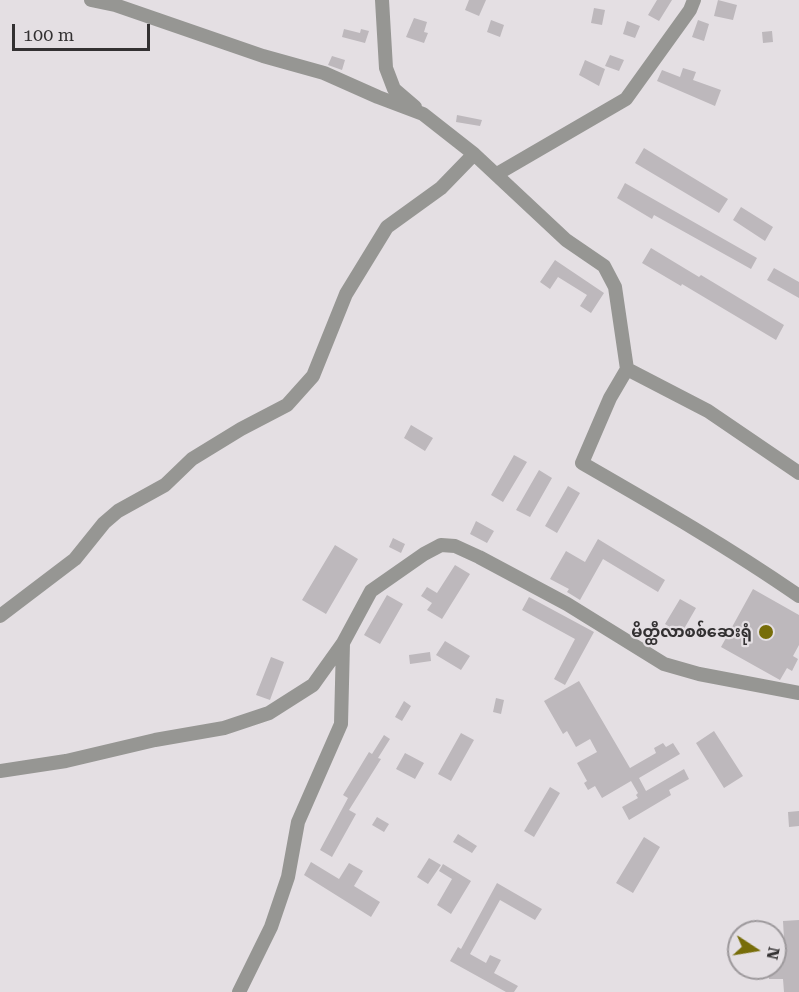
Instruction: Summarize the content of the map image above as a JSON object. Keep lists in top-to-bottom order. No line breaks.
{"places":["မိတ္ထီလာစစ်ဆေးရုံ"],"scale_bar":"100 m","north":"right"}
